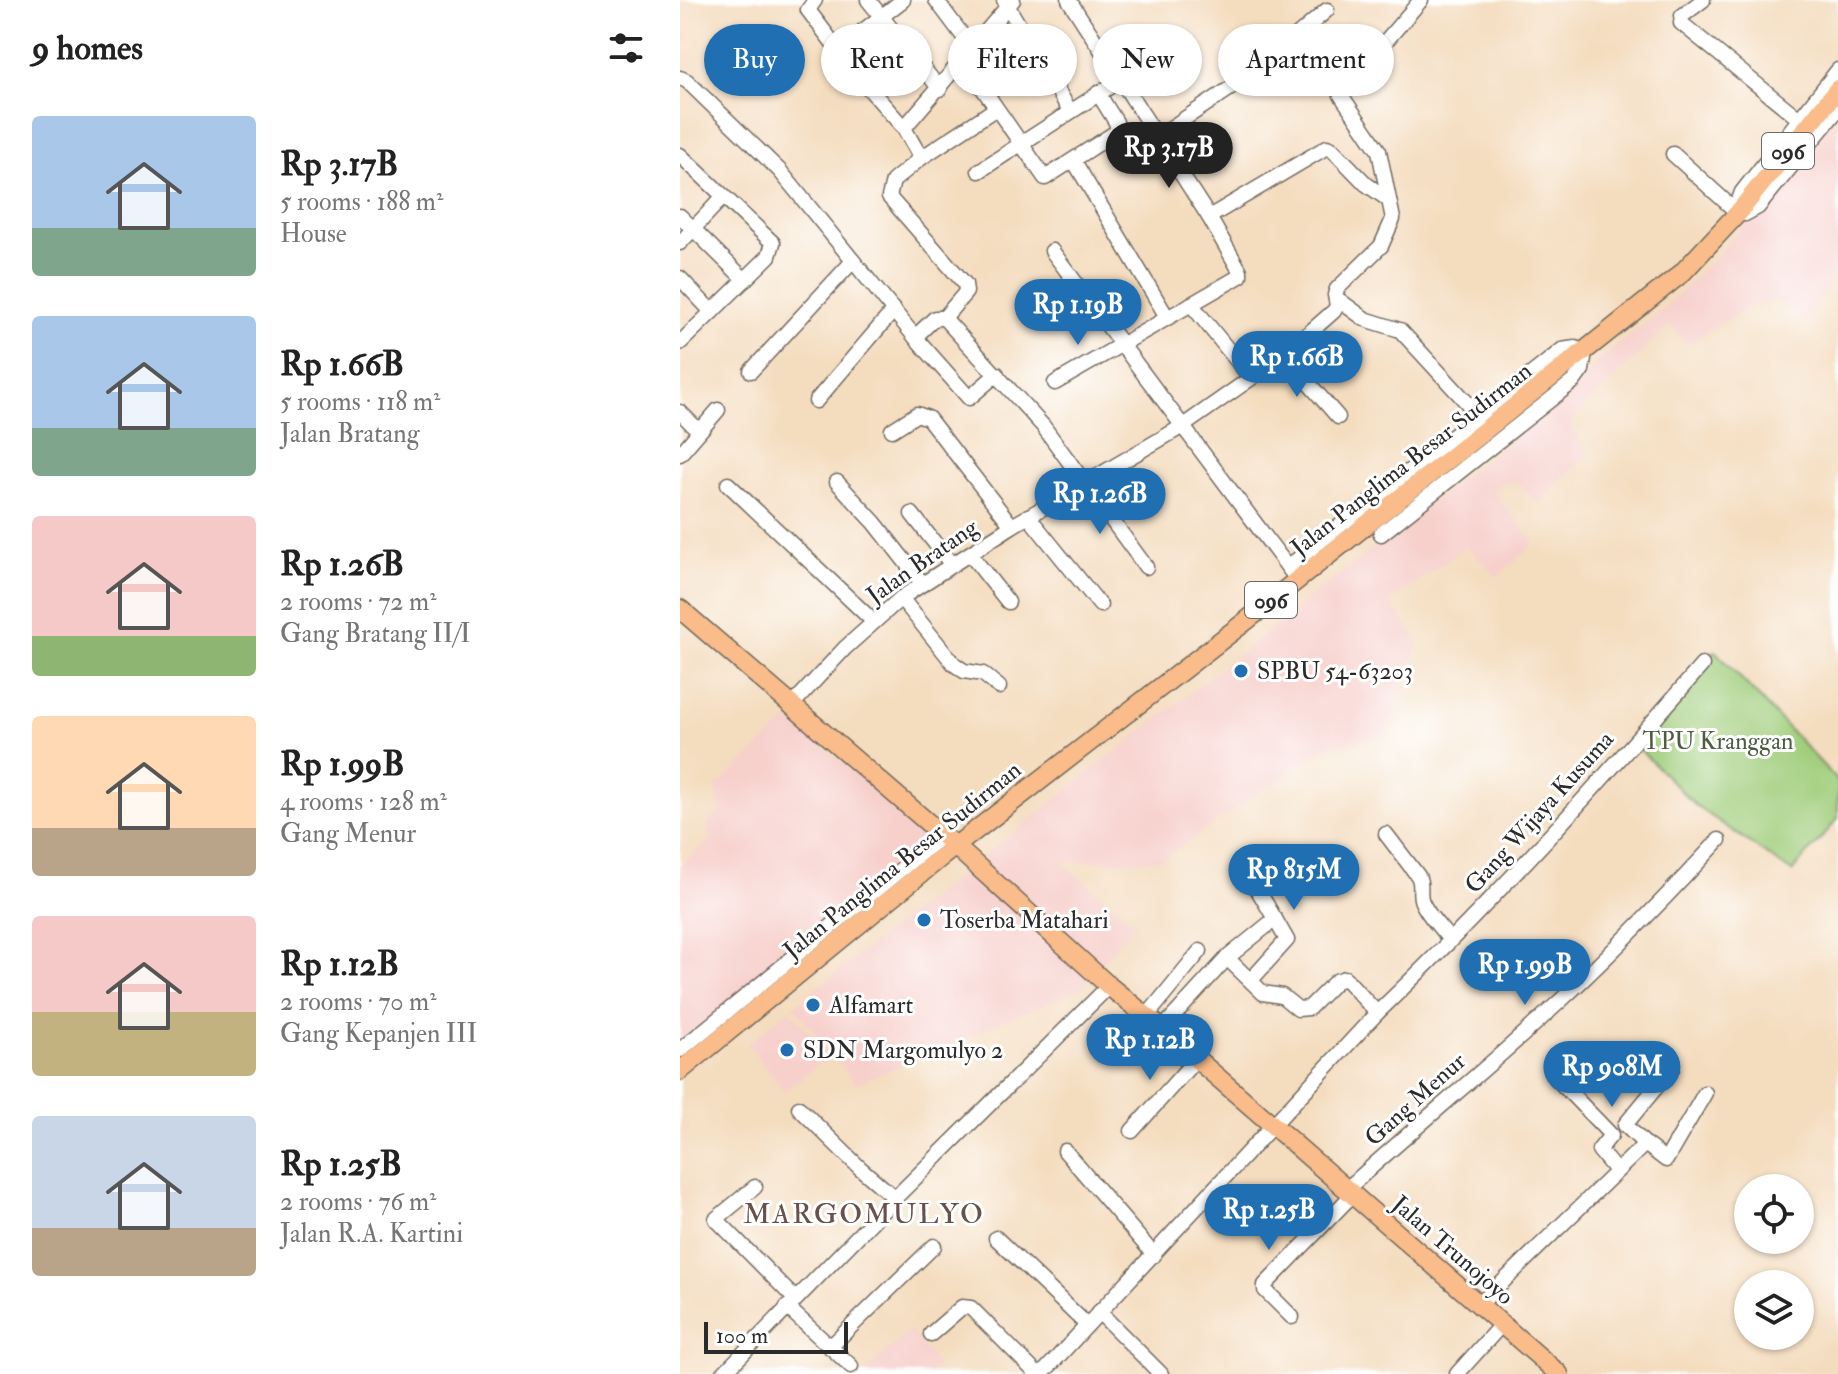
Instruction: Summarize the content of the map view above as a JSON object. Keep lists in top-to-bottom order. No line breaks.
{"streets":{"main road":["096","Jalan Panglima Besar Sudirman","Jalan Trunojoyo"],"street":["Jalan Bratang","Gang Wijaya Kusuma","Gang Menur"]},"crossings":[["Jalan Panglima Besar Sudirman","Jalan Trunojoyo"],["Jalan Bratang","Jalan Trunojoyo"],["Gang Wijaya Kusuma","Jalan Trunojoyo"],["Gang Menur","Jalan Trunojoyo"]],"districts":["MARGOMULYO"],"parks":["TPU Kranggan"],"places":["SPBU 54-63203","Toserba Matahari","Alfamart","SDN Margomulyo 2"],"scale_bar":"100 m","page":{"heading":"9 homes","chip":["Buy","Rent","Filters","New","Apartment"],"list":[{"name":"Rp 3.17B","note":"5 rooms · 188 m² · House"},{"name":"Rp 1.66B","note":"5 rooms · 118 m² · Jalan Bratang"},{"name":"Rp 1.26B","note":"2 rooms · 72 m² · Gang Bratang II/I"},{"name":"Rp 1.99B","note":"4 rooms · 128 m² · Gang Menur"},{"name":"Rp 1.12B","note":"2 rooms · 70 m² · Gang Kepanjen III"},{"name":"Rp 1.25B","note":"2 rooms · 76 m² · Jalan R.A. Kartini"}],"price":["Rp 3.17B","Rp 1.19B","Rp 1.66B","Rp 1.26B","Rp 815M","Rp 1.99B","Rp 1.12B","Rp 908M","Rp 1.25B"],"scale":"100 m"}}
